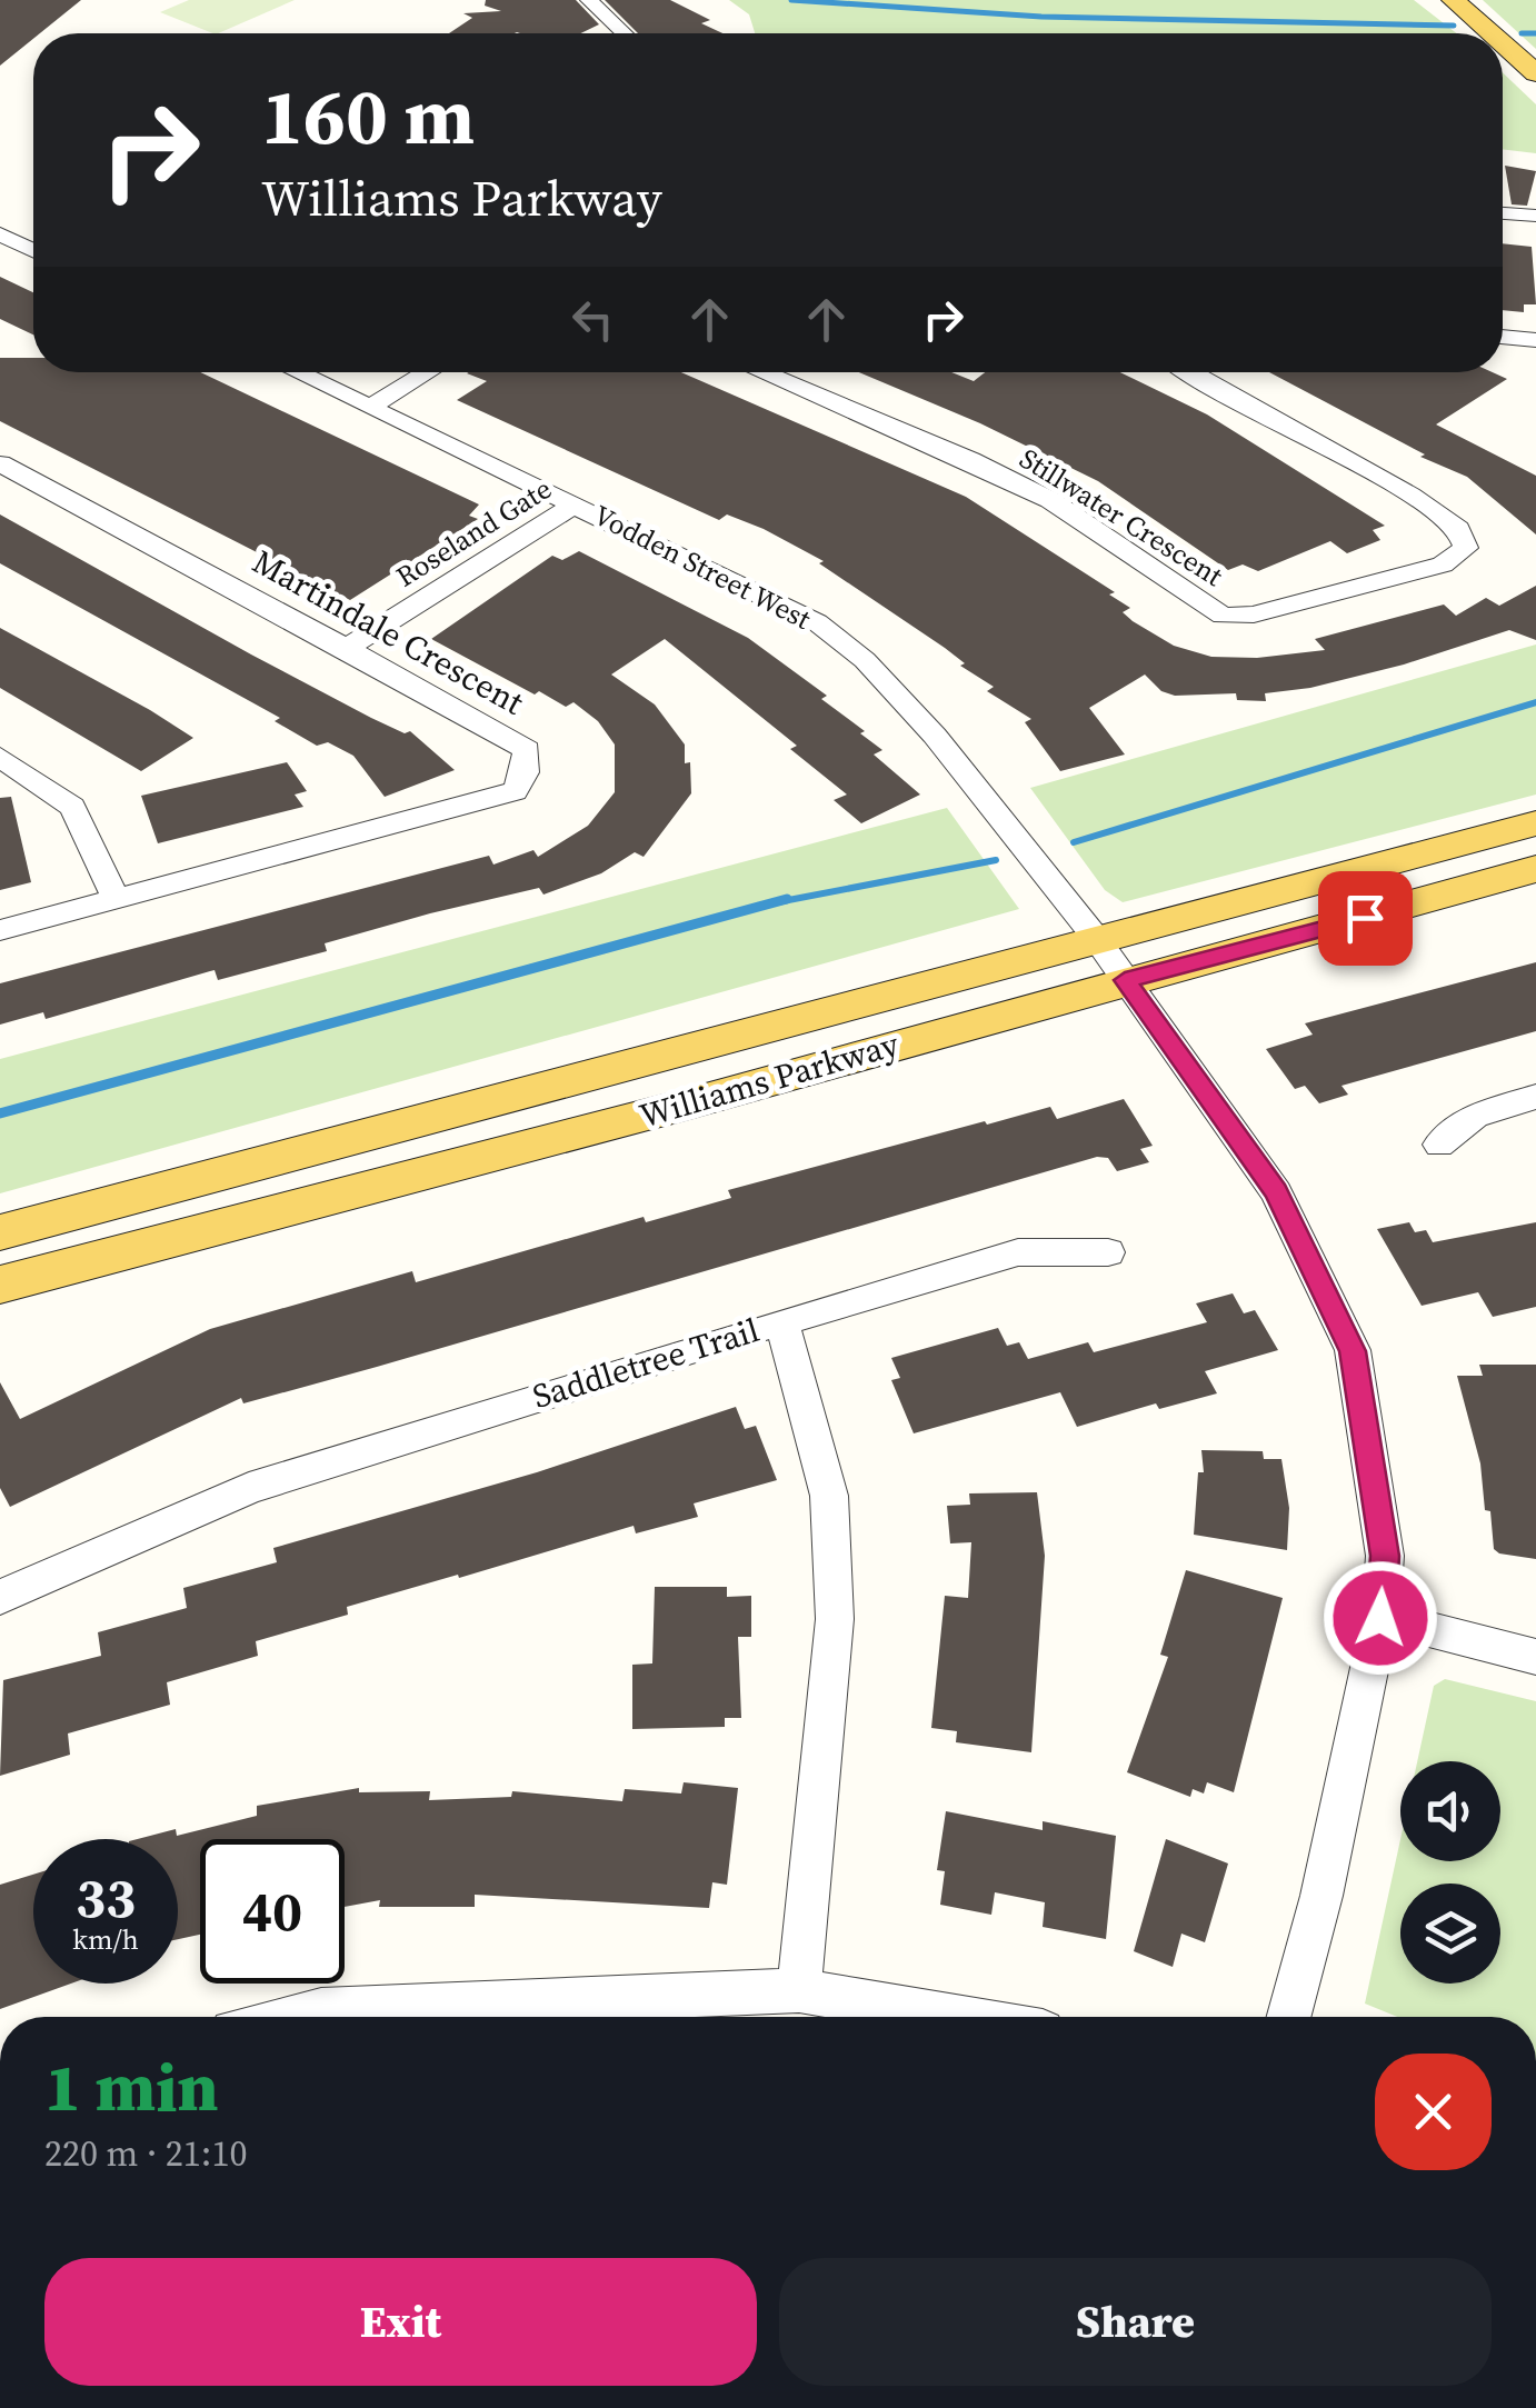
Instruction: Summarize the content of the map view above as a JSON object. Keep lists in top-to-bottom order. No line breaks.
{"streets":{"main road":["Williams Parkway"],"street":["Stillwater Crescent","Roseland Gate","Vodden Street West","Martindale Crescent","Saddletree Trail"]},"crossings":[["Roseland Gate","Vodden Street West"],["Roseland Gate","Martindale Crescent"],["Vodden Street West","Williams Parkway"]],"page":{"turn":["160 m","Williams Parkway"],"speed":"33 km/h","limit":"40","heading":["1 min","220 m · 21:10"],"buttons":["Exit","Share"]}}
